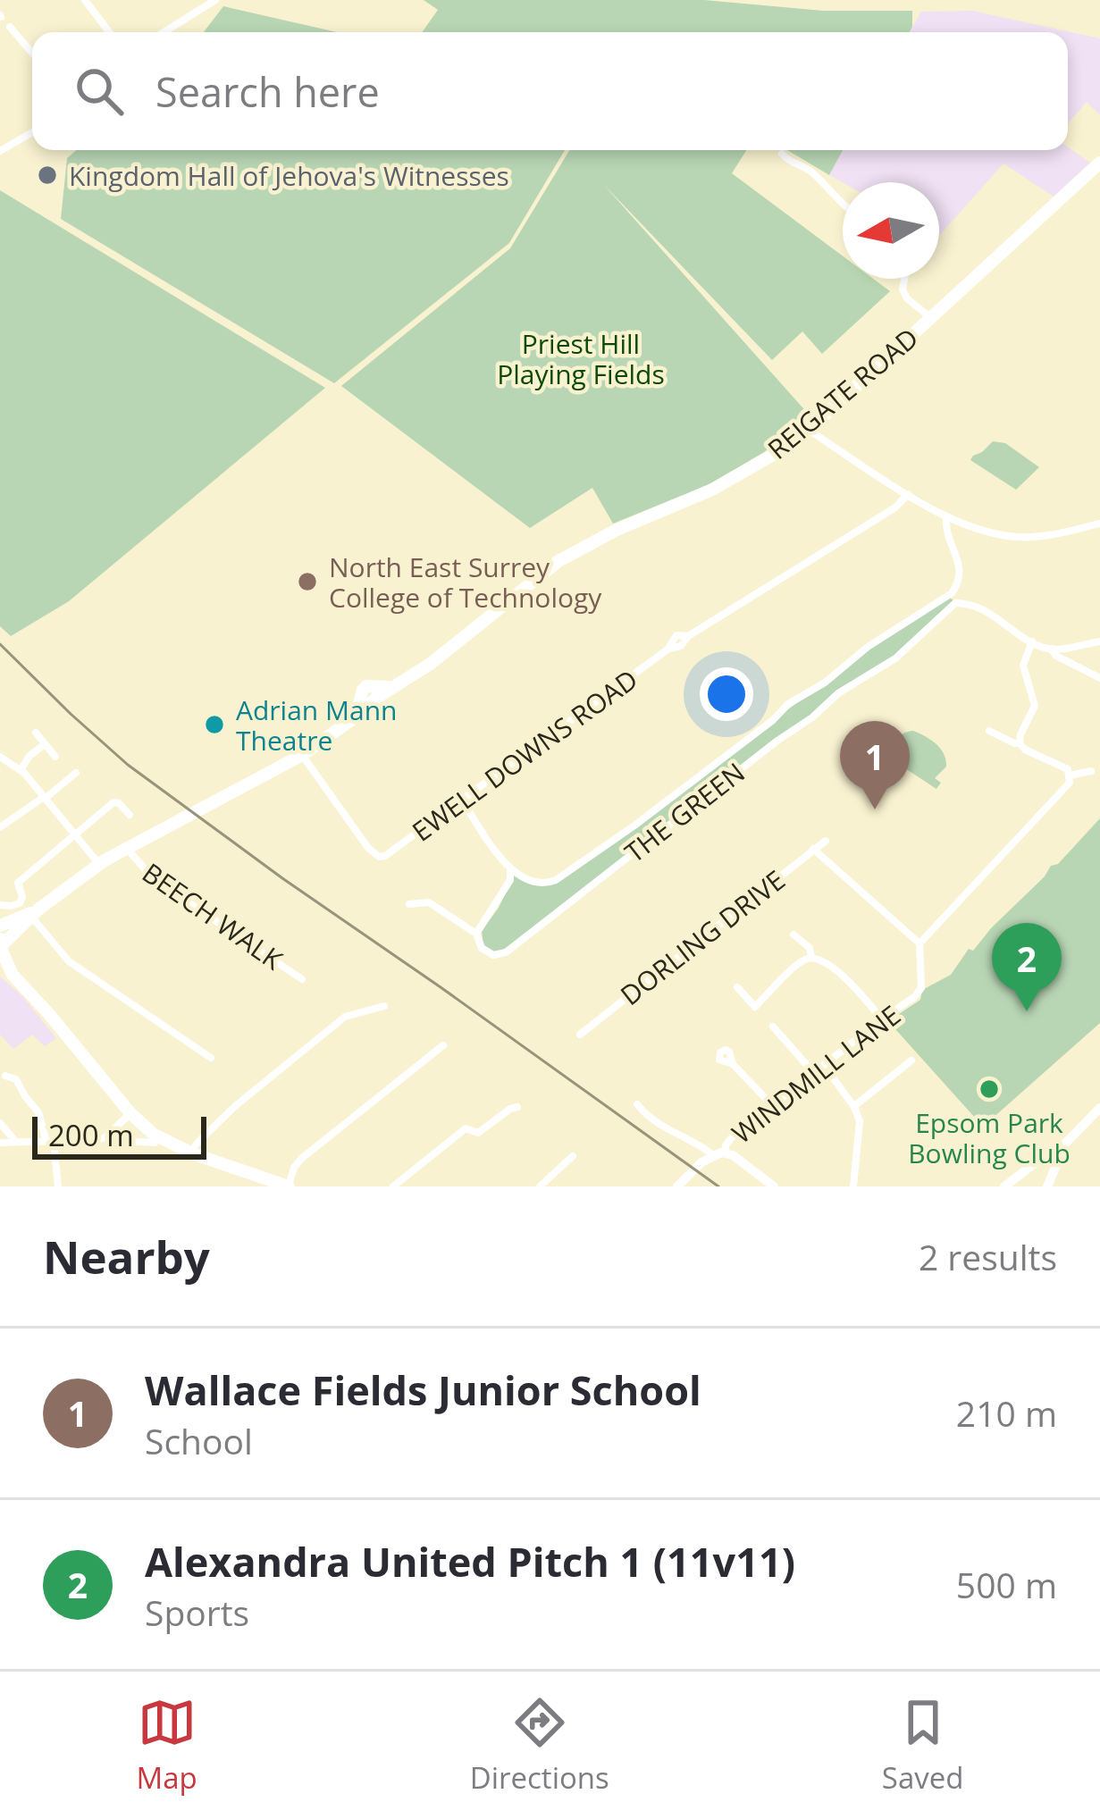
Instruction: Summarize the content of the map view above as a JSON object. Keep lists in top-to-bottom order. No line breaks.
{"streets":{"highway":["REIGATE ROAD"],"main road":["WINDMILL LANE"],"street":["EWELL DOWNS ROAD","THE GREEN","BEECH WALK","DORLING DRIVE"]},"crossings":[["REIGATE ROAD","EWELL DOWNS ROAD"],["REIGATE ROAD","BEECH WALK"]],"parks":["Priest Hill Playing Fields"],"places":["Kingdom Hall of Jehova's Witnesses","North East Surrey College of Technology","Adrian Mann Theatre","Epsom Park Bowling Club"],"scale_bar":"200 m","north":"left","page":{"search":"Search here","pins":["1","2"],"scale":"200 m","heading":["Nearby","2 results"],"list":[{"mark":"1","name":"Wallace Fields Junior School","note":"School","value":"210 m"},{"mark":"2","name":"Alexandra United Pitch 1 (11v11)","note":"Sports","value":"500 m"}],"nav":["Map","Directions","Saved"]}}
